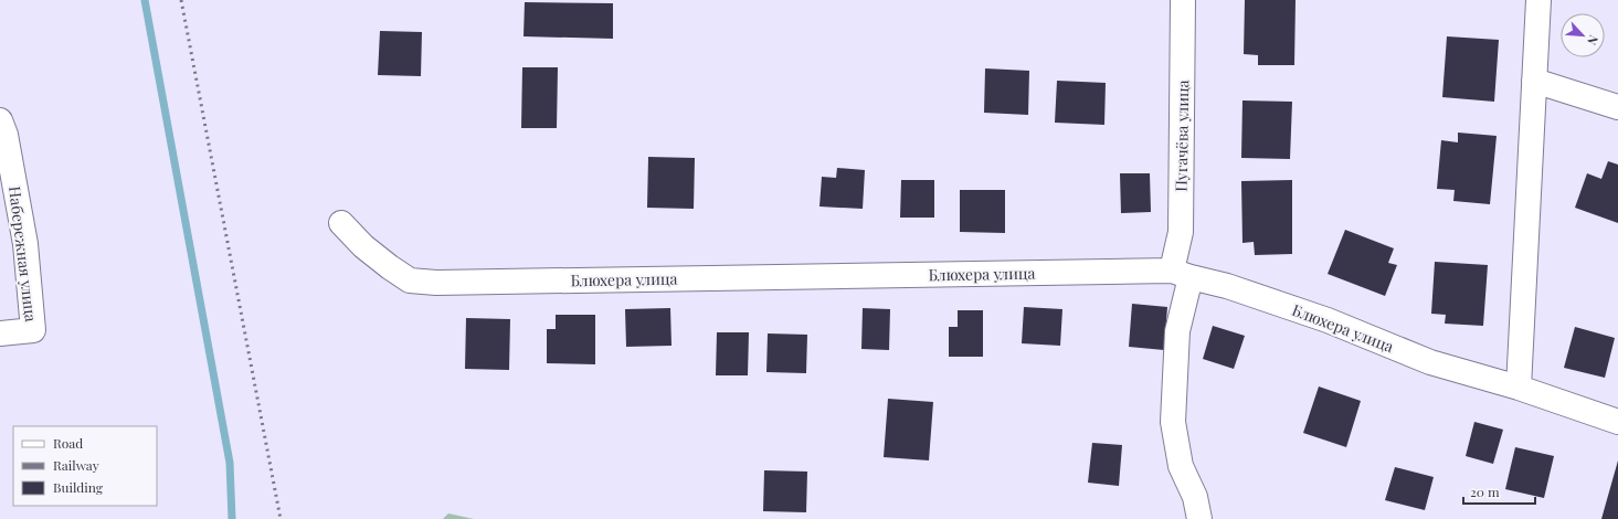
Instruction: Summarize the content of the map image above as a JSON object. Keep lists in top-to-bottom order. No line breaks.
{"streets":{"street":["Пугачёва улица","Набережная улица","Блюхера улица"]},"crossings":[["Пугачёва улица","Блюхера улица"]],"legend":["Road","Railway","Building"],"scale_bar":"20 m","north":"bottom right"}
